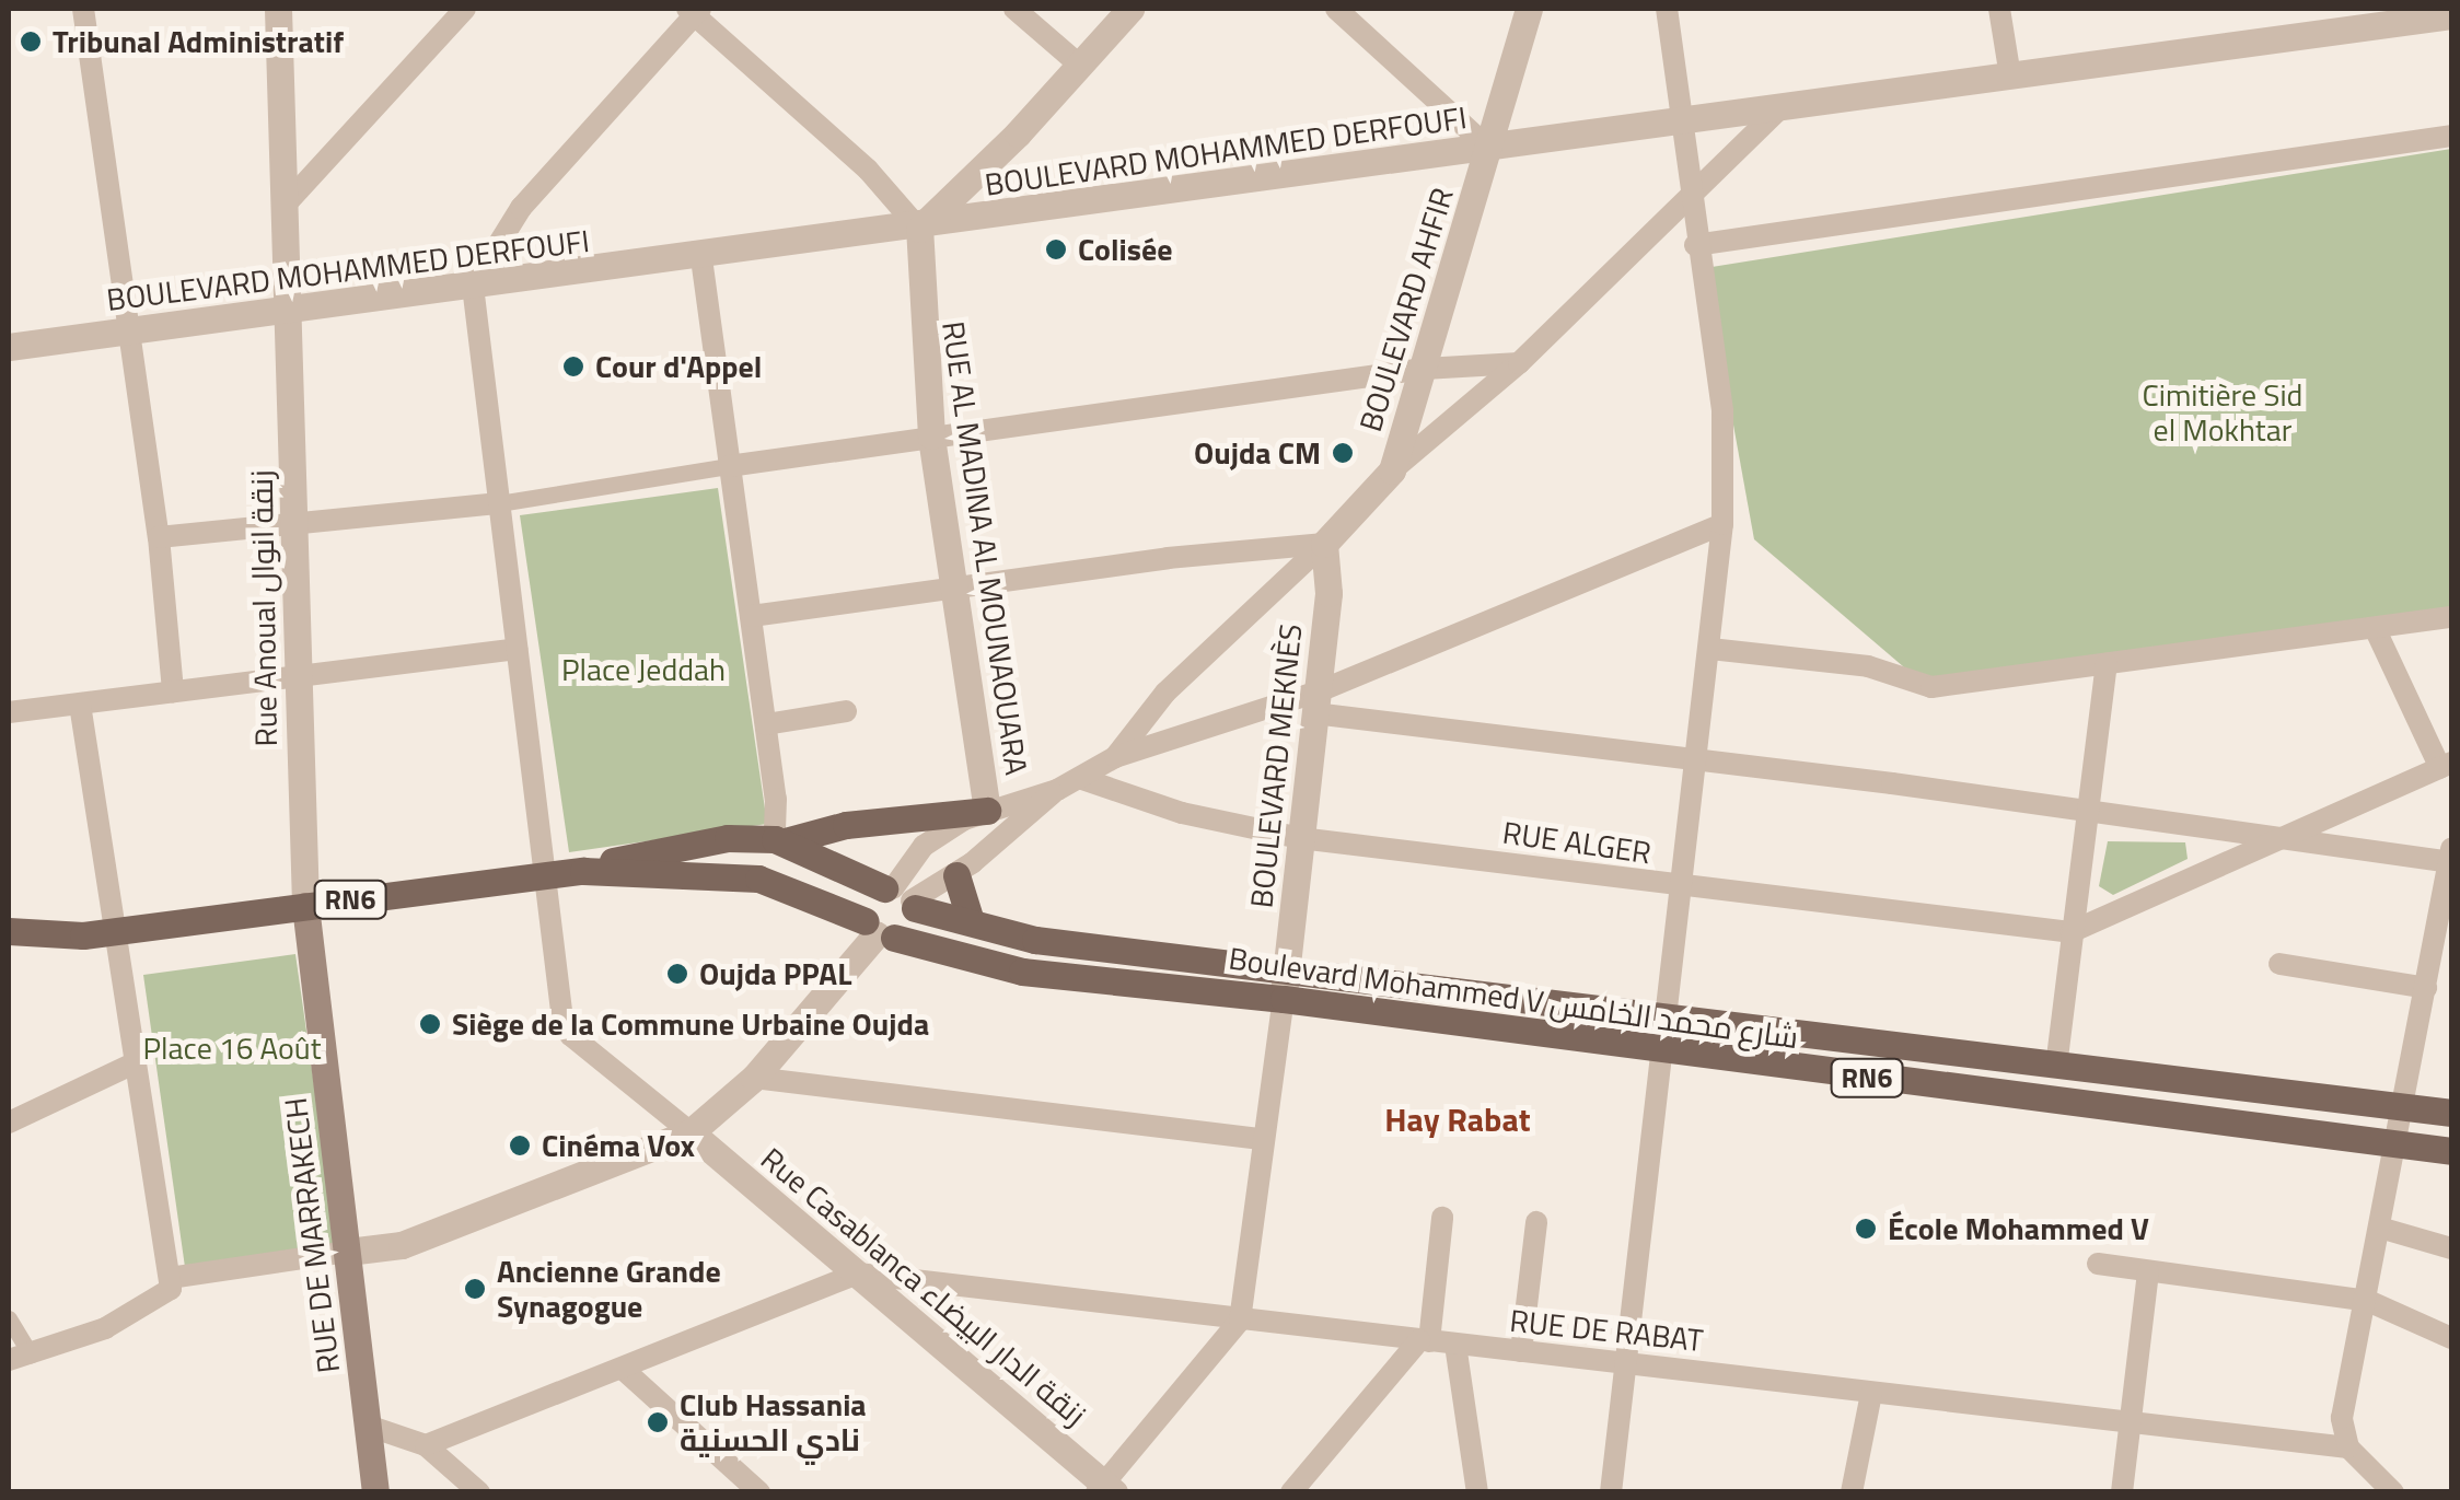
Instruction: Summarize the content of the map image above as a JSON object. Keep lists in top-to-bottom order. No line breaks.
{"streets":{"main road":["RN6","Boulevard Mohammed V شارع محمد الخامس","RUE DE MARRAKECH"],"street":["BOULEVARD MOHAMMED DERFOUFI","BOULEVARD AHFIR","RUE AL MADINA AL MOUNAOUARA","Rue Anoual زنقة انوال","BOULEVARD MEKNÈS","RUE ALGER","Rue Casablanca زنقة الدار البيضاء","RUE DE RABAT"]},"crossings":[["BOULEVARD MOHAMMED DERFOUFI","BOULEVARD AHFIR"],["BOULEVARD MOHAMMED DERFOUFI","RUE AL MADINA AL MOUNAOUARA"],["BOULEVARD MOHAMMED DERFOUFI","Rue Anoual زنقة انوال"],["BOULEVARD AHFIR","BOULEVARD MEKNÈS"],["Rue Anoual زنقة انوال","Boulevard Mohammed V شارع محمد الخامس"],["Rue Anoual زنقة انوال","RUE DE MARRAKECH"],["BOULEVARD MEKNÈS","RUE ALGER"],["BOULEVARD MEKNÈS","Boulevard Mohammed V شارع محمد الخامس"],["BOULEVARD MEKNÈS","RUE DE RABAT"],["Boulevard Mohammed V شارع محمد الخامس","RUE DE MARRAKECH"],["Rue Casablanca زنقة الدار البيضاء","RUE DE RABAT"]],"districts":["Hay Rabat"],"parks":["Cimitière Sid el Mokhtar","Place Jeddah","Place 16 Août"],"places":["Tribunal Administratif","Colisée","Cour d'Appel","Oujda CM","Oujda PPAL","Siège de la Commune Urbaine Oujda","Cinéma Vox","École Mohammed V","Ancienne Grande Synagogue","Club Hassania نادي الحسنية"]}
